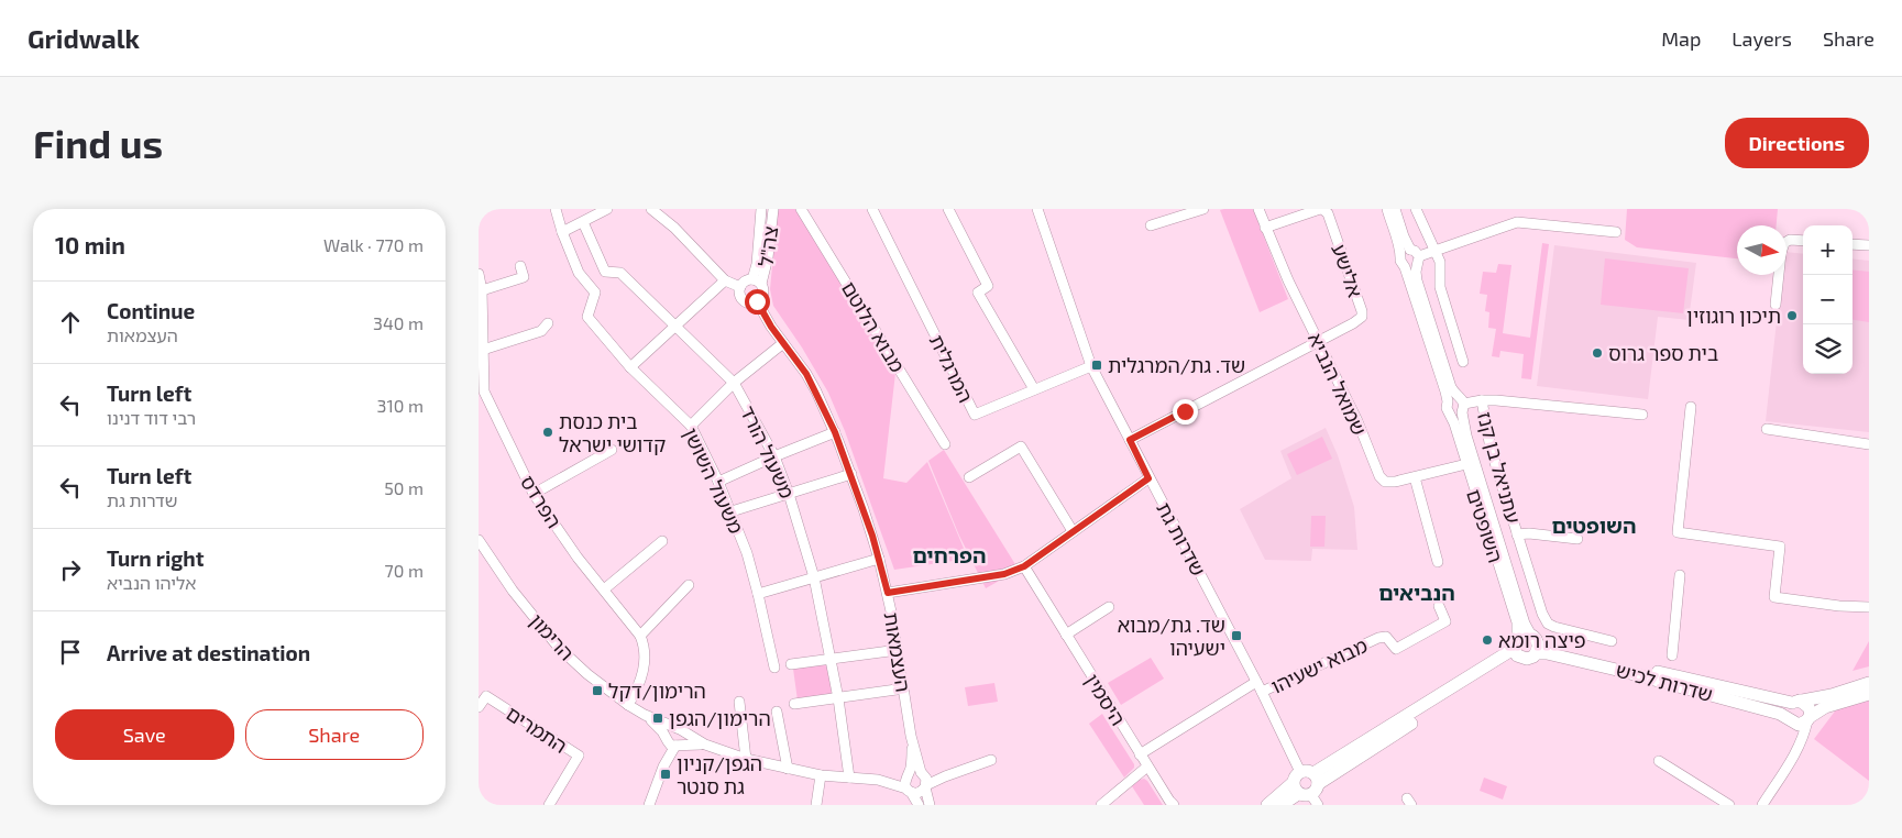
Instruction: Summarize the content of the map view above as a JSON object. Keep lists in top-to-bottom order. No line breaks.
{"streets":{"main road":["שדרות לכיש"],"street":["צה\"ל","אלישע","מבוא הלוטם","המרגלית","שמואל הנביא","משעול הורד","עתניאל בן קנז","משעול השושן","הפרדס","השופטים","שדרות גת","הרימון","העצמאות","מבוא ישעיהו","היסמין","התמרים"]},"crossings":[["צה\"ל","העצמאות"],["אלישע","שמואל הנביא"],["המרגלית","שדרות גת"],["שמואל הנביא","השופטים"],["משעול הורד","הרימון"],["הפרדס","הרימון"],["השופטים","שדרות לכיש"],["שדרות גת","מבוא ישעיהו"],["הרימון","העצמאות"]],"districts":["השופטים","הפרחים","הנביאים"],"places":{"other":["תיכון רוגוזין","בית ספר גרוס","בית כנסת קדושי ישראל","פיצה רומא"],"transit":["שד. גת/המרגלית","שד. גת/מבוא ישעיהו","הרימון/דקל","הרימון/הגפן","הגפן/קניון גת סנטר"]},"north":"right","page":{"header":"Gridwalk","nav":["Map","Layers","Share"],"buttons":["Directions",["Save","Share"]],"title":"Find us","heading":["10 min","Walk · 770 m"],"map_buttons":["+","−"],"list":[["Continue","העצמאות","340 m"],["Turn left","רבי דוד דנינו","310 m"],["Turn left","שדרות גת","50 m"],["Turn right","אליהו הנביא","70 m"],"Arrive at destination"]}}
